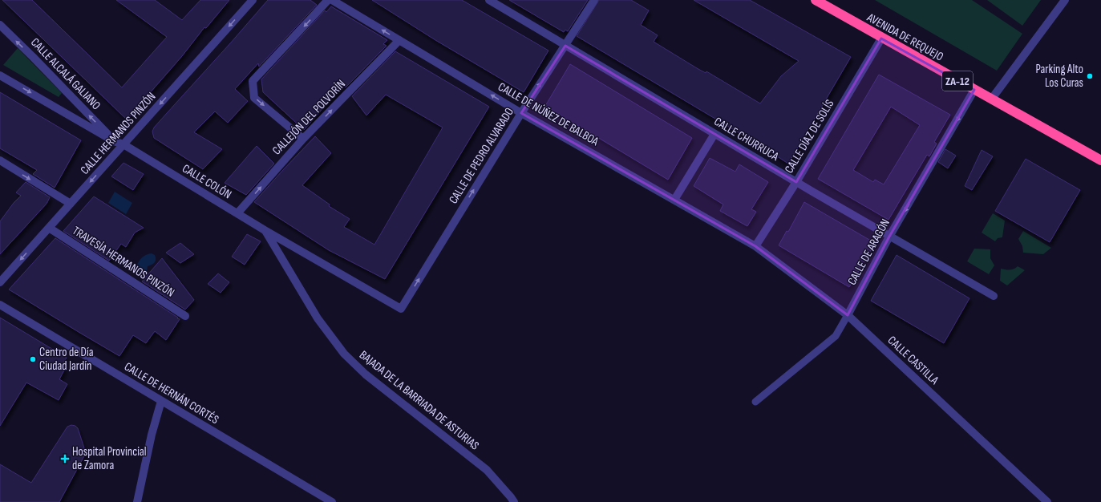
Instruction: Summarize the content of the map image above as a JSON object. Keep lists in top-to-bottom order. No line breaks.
{"streets":{"highway":["AVENIDA DE REQUEJO","ZA-12"],"street":["CALLE ALCALÁ GALIANO","CALLE DE NÚÑEZ DE BALBOA","CALLEJÓN DEL POLVORÍN","CALLE HERMANOS PINZÓN","CALLE DÍAZ DE SOLÍS","CALLE CHURRUCA","CALLE DE PEDRO ALVARADO","CALLE COLÓN","CALLE DE ARAGÓN","TRAVESÍA HERMANOS PINZÓN","CALLE CASTILLA","CALLE DE HERNÁN CORTÉS","BAJADA DE LA BARRIADA DE ASTURIAS"]},"crossings":[["AVENIDA DE REQUEJO","CALLE DÍAZ DE SOLÍS"],["AVENIDA DE REQUEJO","CALLE DE ARAGÓN"],["CALLE ALCALÁ GALIANO","CALLE COLÓN"],["CALLE DE NÚÑEZ DE BALBOA","CALLEJÓN DEL POLVORÍN"],["CALLE DE NÚÑEZ DE BALBOA","CALLE DÍAZ DE SOLÍS"],["CALLE DE NÚÑEZ DE BALBOA","CALLE DE PEDRO ALVARADO"],["CALLE DE NÚÑEZ DE BALBOA","CALLE CASTILLA"],["CALLEJÓN DEL POLVORÍN","CALLE COLÓN"],["CALLE HERMANOS PINZÓN","CALLE COLÓN"],["CALLE HERMANOS PINZÓN","TRAVESÍA HERMANOS PINZÓN"],["CALLE DÍAZ DE SOLÍS","CALLE CHURRUCA"],["CALLE DÍAZ DE SOLÍS","CALLE CASTILLA"],["CALLE CHURRUCA","CALLE DE PEDRO ALVARADO"],["CALLE CHURRUCA","CALLE DE ARAGÓN"],["CALLE DE PEDRO ALVARADO","CALLE COLÓN"],["CALLE COLÓN","BAJADA DE LA BARRIADA DE ASTURIAS"],["CALLE DE ARAGÓN","CALLE CASTILLA"]],"one_way":["CALLE ALCALÁ GALIANO","CALLE DE NÚÑEZ DE BALBOA","CALLEJÓN DEL POLVORÍN","CALLE HERMANOS PINZÓN","CALLE DE PEDRO ALVARADO","CALLE DE ARAGÓN"],"places":{"other":["Parking Alto Los Curas","Centro de Día Ciudad Jardín"],"health":["Hospital Provincial de Zamora"]}}
